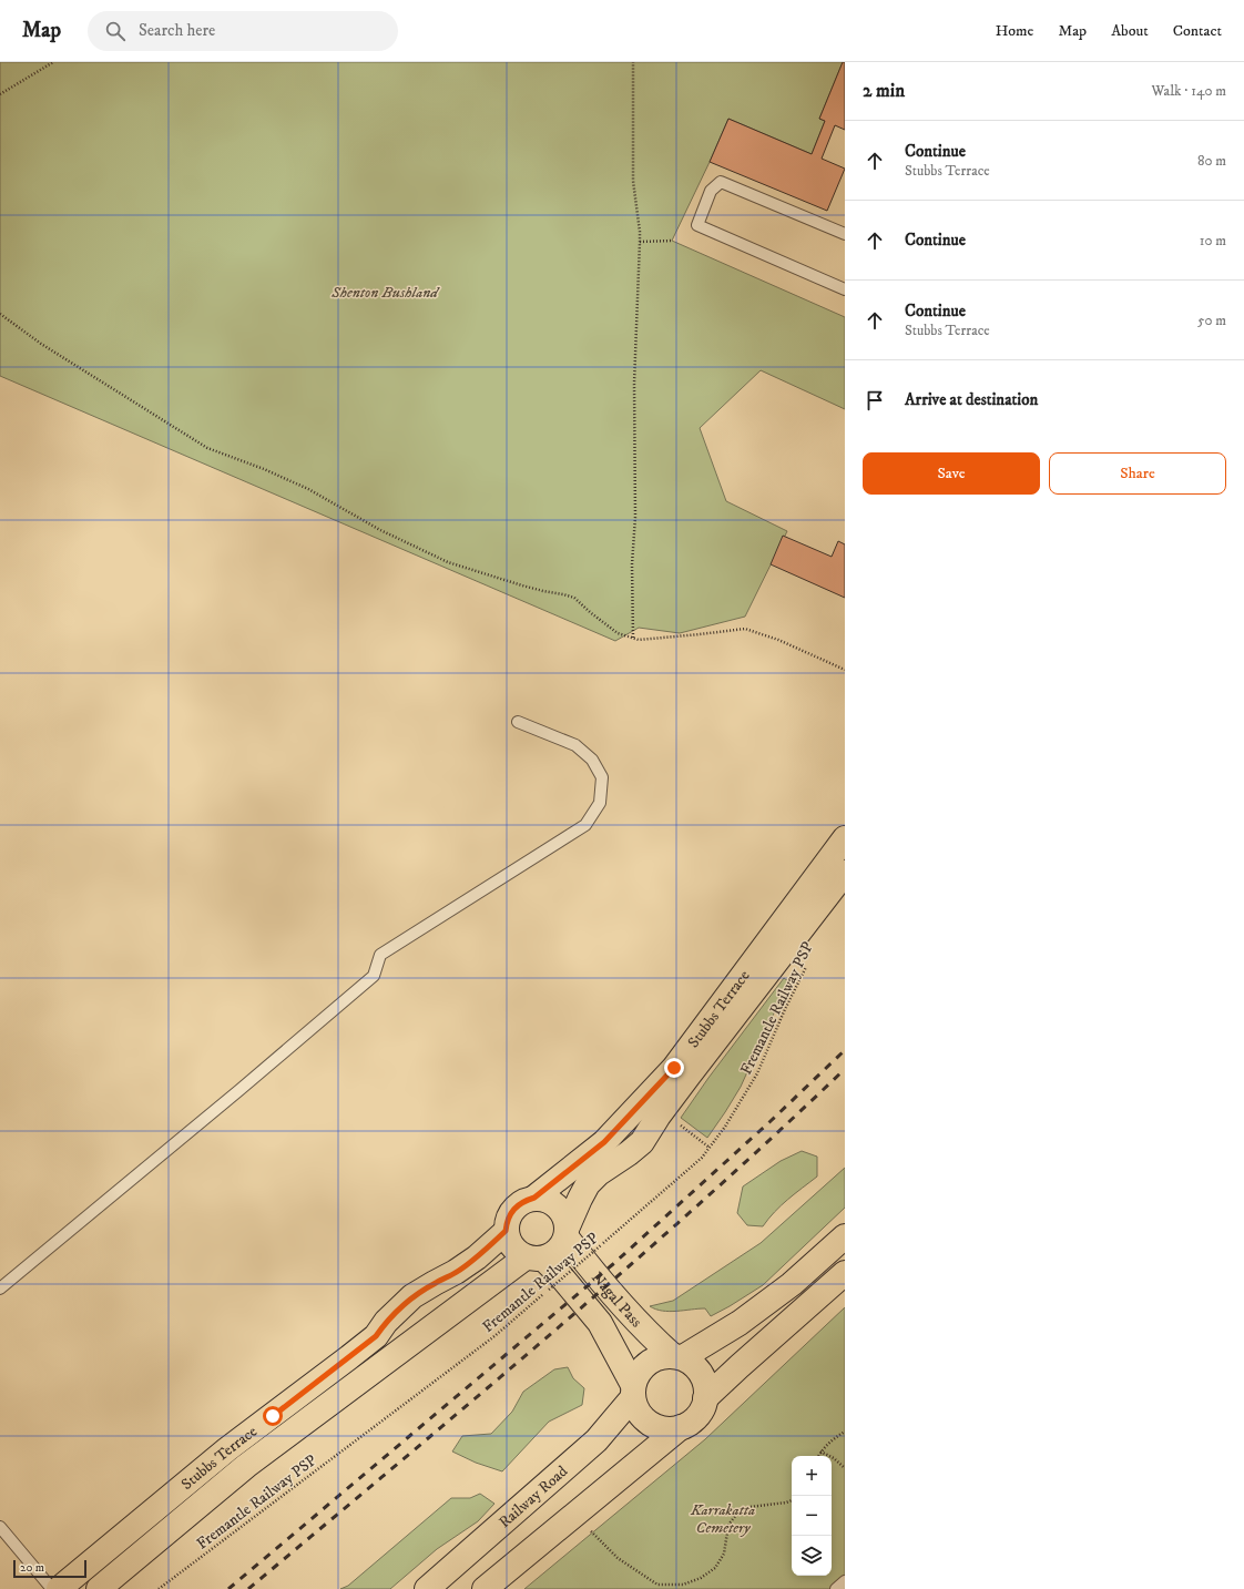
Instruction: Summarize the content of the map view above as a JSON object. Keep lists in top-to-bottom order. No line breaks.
{"streets":{"main road":["Stubbs Terrace","Nagal Pass","Railway Road"],"path":["Fremantle Railway PSP"]},"crossings":[["Stubbs Terrace","Nagal Pass"],["Nagal Pass","Railway Road"]],"parks":["Shenton Bushland","Karrakatta Cemetery"],"scale_bar":"20 m","page":{"header":"Map","search":"Search here","nav":["Home","Map","About","Contact"],"heading":["2 min","Walk · 140 m"],"list":[["Continue","Stubbs Terrace","80 m"],["Continue","10 m"],["Continue","Stubbs Terrace","50 m"],"Arrive at destination"],"buttons":["Save","Share"],"map_buttons":["+","−"],"scale":"20 m"}}
